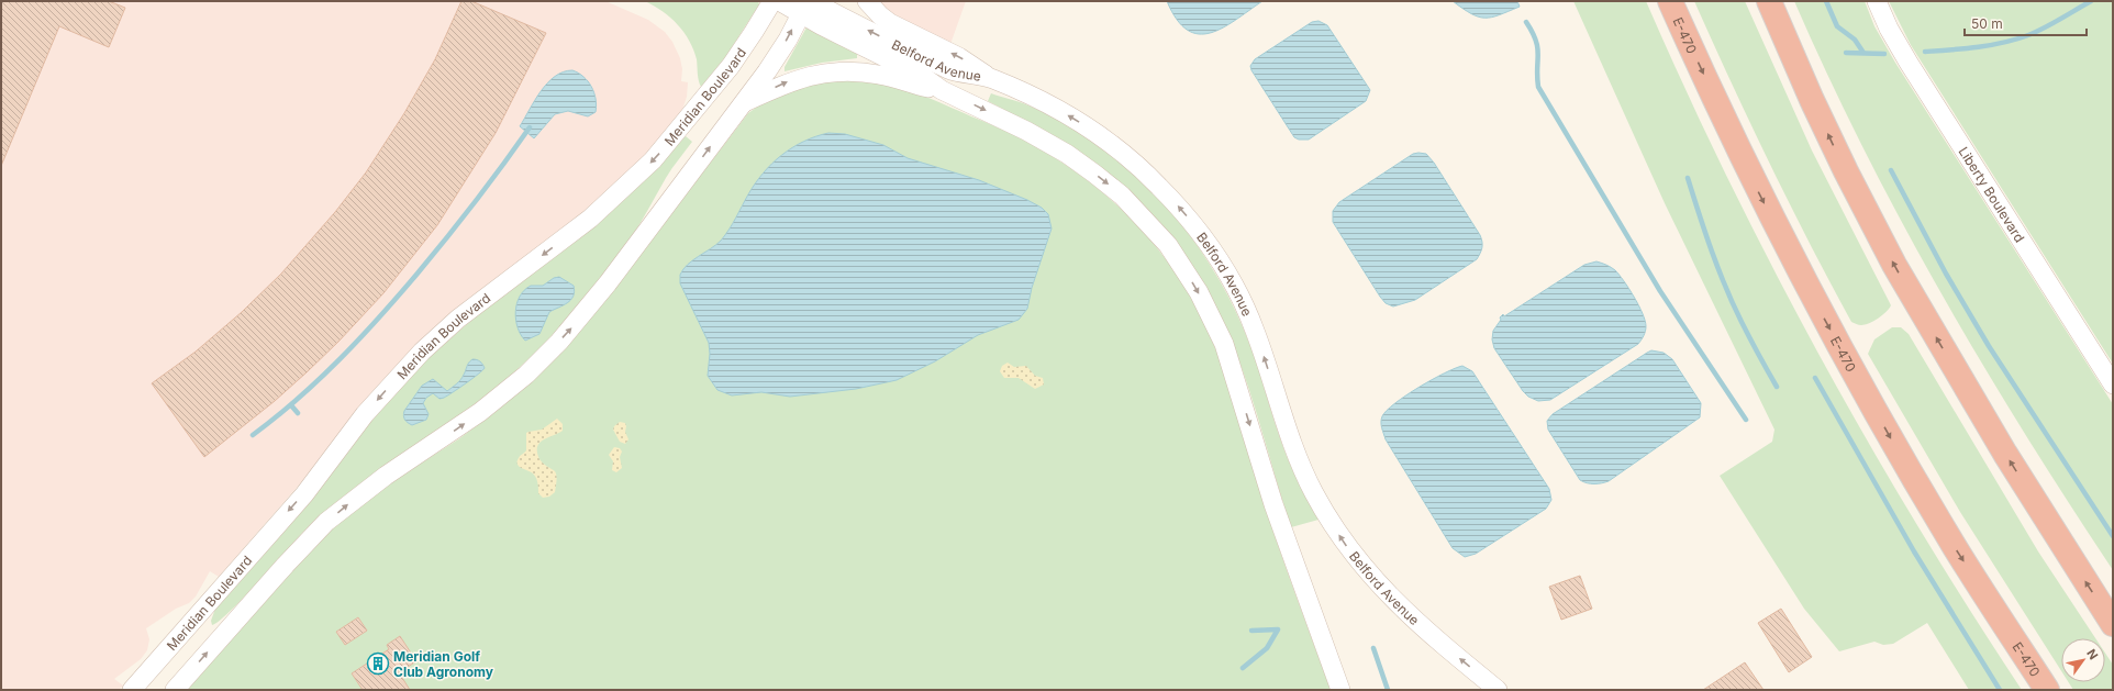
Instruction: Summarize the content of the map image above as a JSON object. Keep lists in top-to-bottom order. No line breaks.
{"streets":{"highway":["E-470"],"main road":["Belford Avenue","Meridian Boulevard","Liberty Boulevard"]},"places":{"building":["Meridian Golf Club Agronomy"]},"scale_bar":"50 m","north":"top right"}
